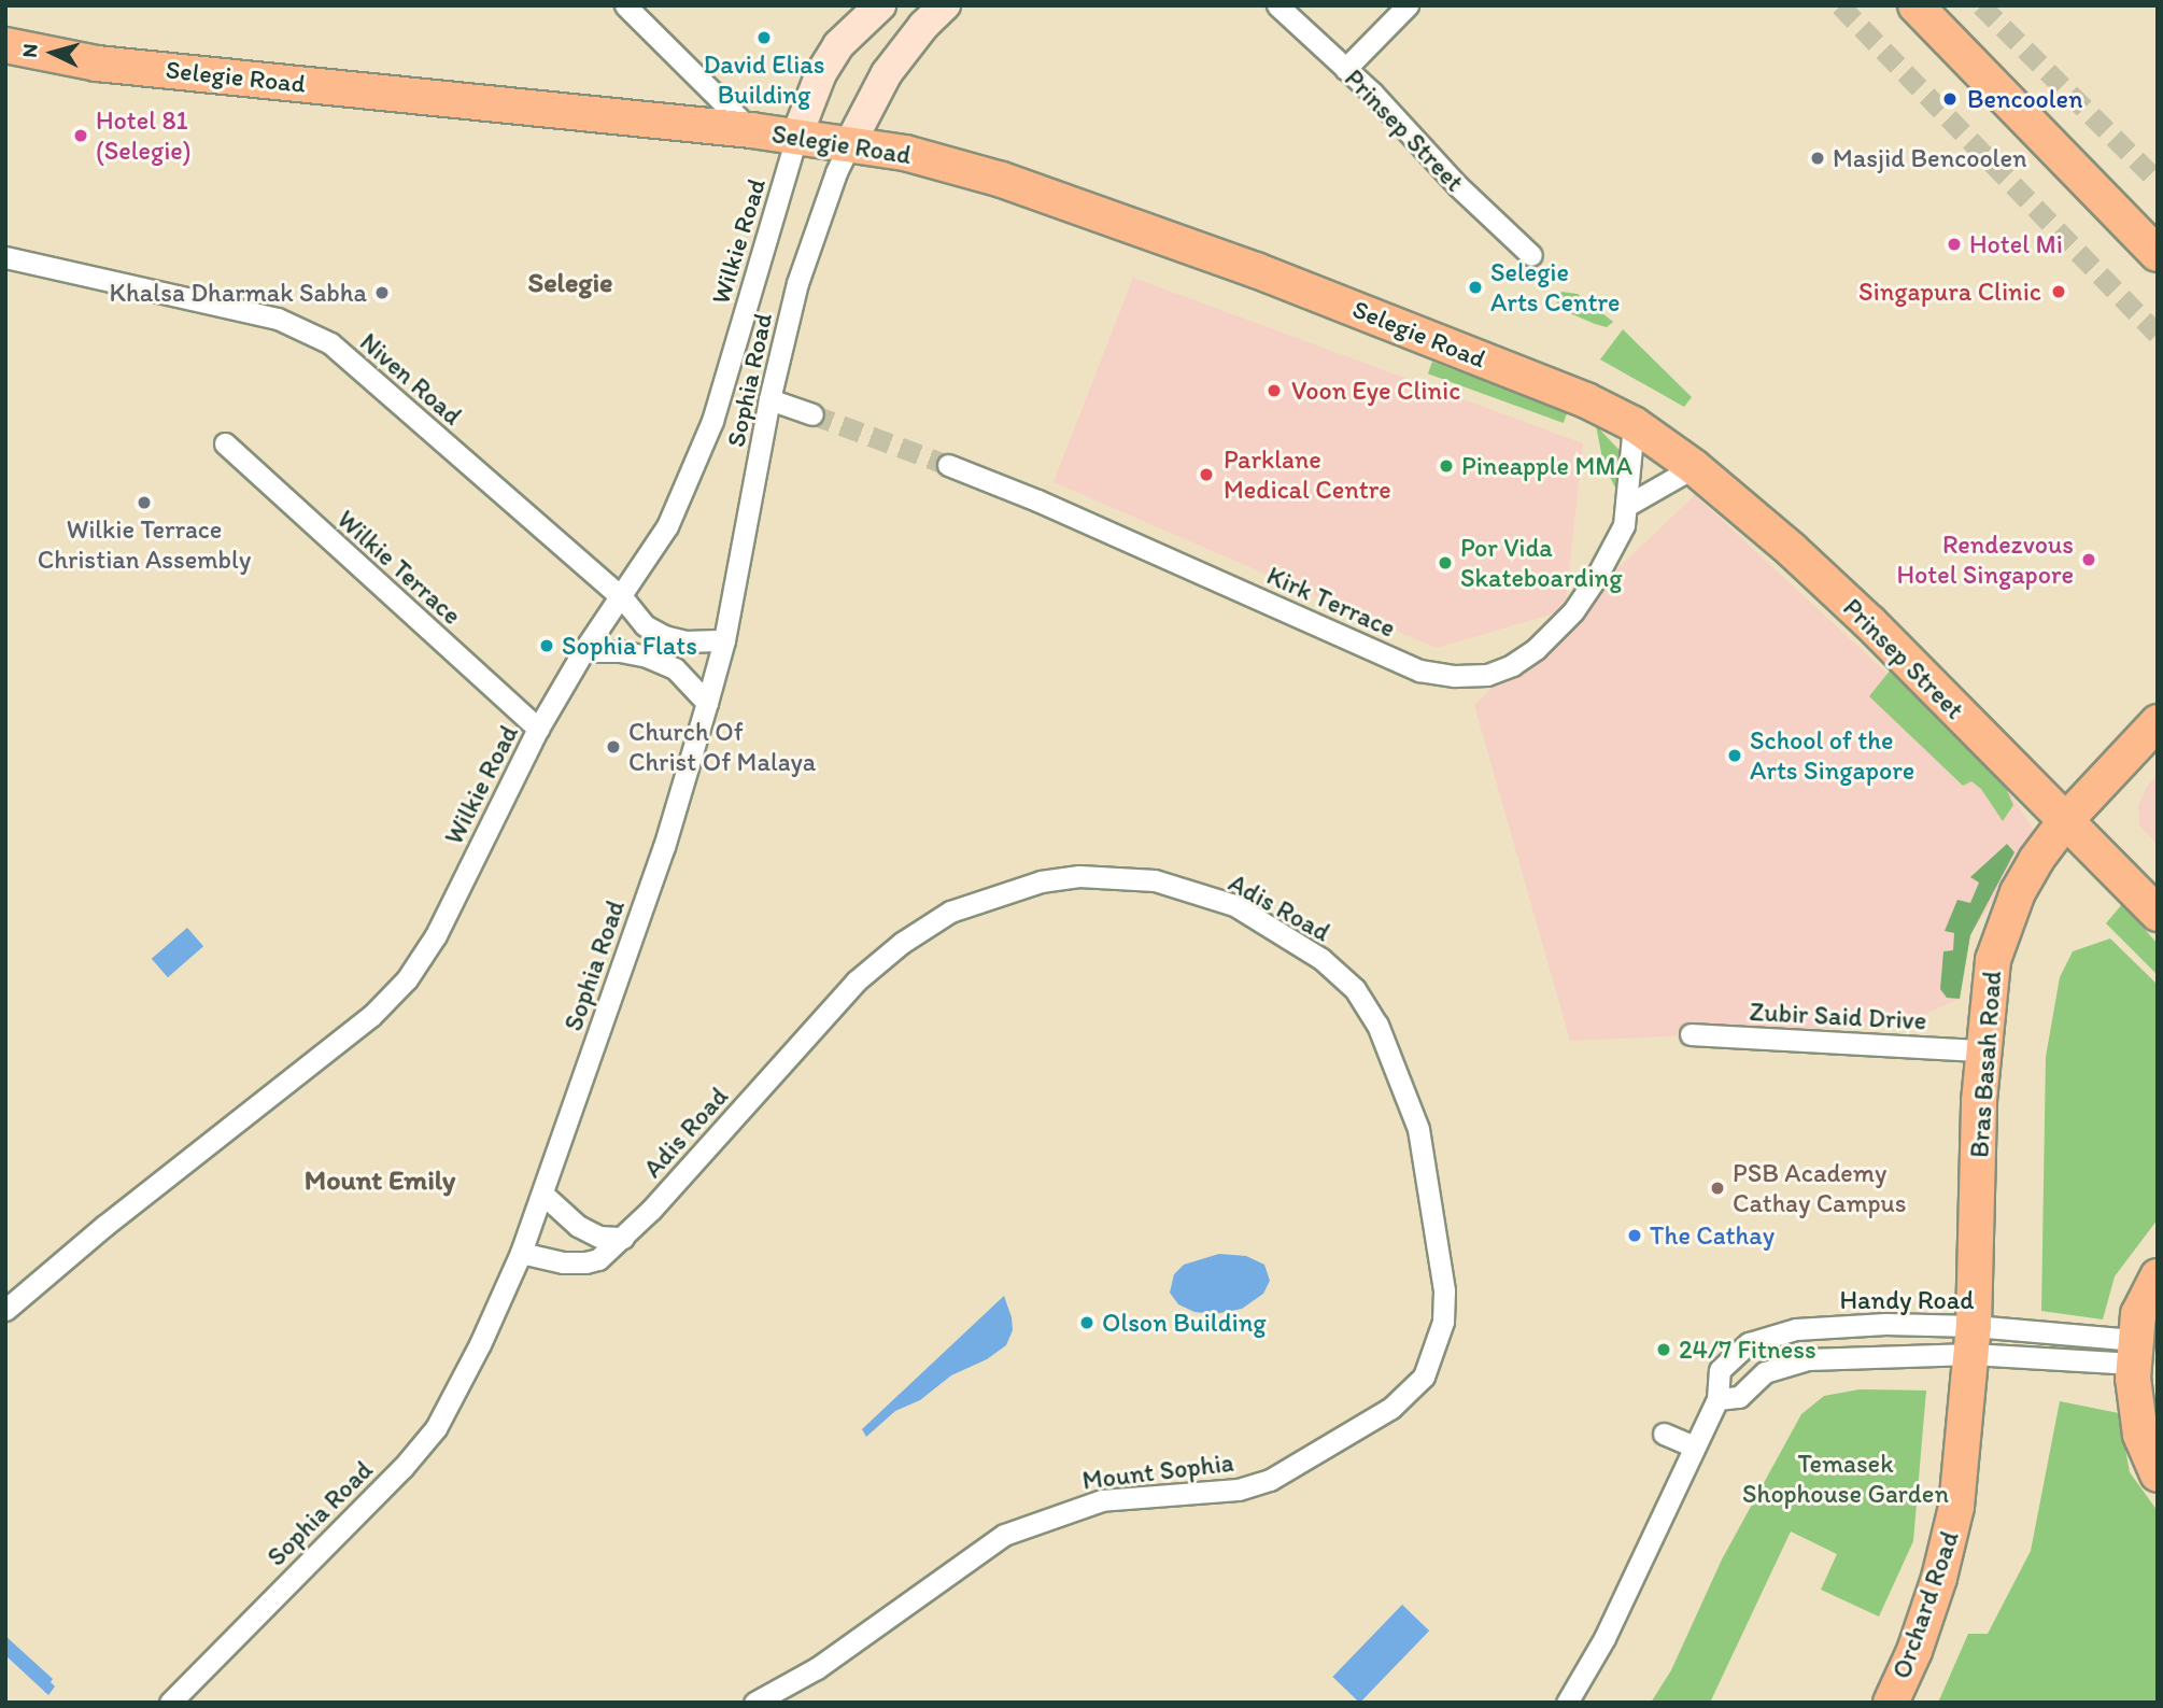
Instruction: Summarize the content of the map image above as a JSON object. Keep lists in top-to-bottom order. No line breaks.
{"streets":{"main road":["Selegie Road","Prinsep Street","Bras Basah Road","Orchard Road"],"street":["Wilkie Road","Niven Road","Sophia Road","Wilkie Terrace","Kirk Terrace","Adis Road","Zubir Said Drive","Handy Road","Mount Sophia"]},"crossings":[["Selegie Road","Prinsep Street"],["Selegie Road","Wilkie Road"],["Selegie Road","Sophia Road"],["Selegie Road","Kirk Terrace"],["Prinsep Street","Kirk Terrace"],["Prinsep Street","Bras Basah Road"],["Wilkie Road","Niven Road"],["Wilkie Road","Wilkie Terrace"],["Niven Road","Sophia Road"],["Sophia Road","Adis Road"],["Adis Road","Mount Sophia"],["Zubir Said Drive","Bras Basah Road"],["Bras Basah Road","Handy Road"],["Bras Basah Road","Orchard Road"],["Handy Road","Orchard Road"]],"districts":["Selegie","Mount Emily"],"parks":["Temasek Shophouse Garden"],"places":["David Elias Building","Bencoolen","Hotel 81 (Selegie)","Masjid Bencoolen","Hotel Mi","Selegie Arts Centre","Singapura Clinic","Khalsa Dharmak Sabha","Voon Eye Clinic","Pineapple MMA","Parklane Medical Centre","Wilkie Terrace Christian Assembly","Rendezvous Hotel Singapore","Por Vida Skateboarding","Sophia Flats","Church Of Christ Of Malaya","School of the Arts Singapore","PSB Academy Cathay Campus","The Cathay","Olson Building","24/7 Fitness"],"north":"left"}
